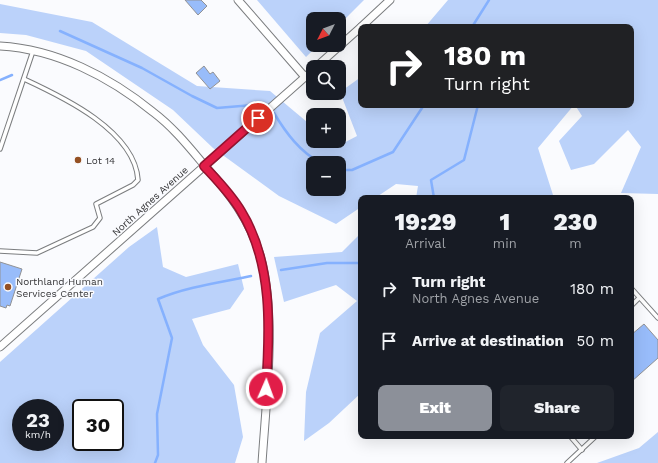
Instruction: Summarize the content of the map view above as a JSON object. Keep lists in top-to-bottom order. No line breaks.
{"streets":{"street":["North Agnes Avenue"]},"places":["Lot 14","Northland Human Services Center"],"north":"bottom left","page":{"map_buttons":["+","−"],"turn":["180 m","Turn right"],"eta":["19:29","Arrival","1","min","230","m"],"list":[{"name":"Turn right","note":"North Agnes Avenue","value":"180 m"},{"name":"Arrive at destination","value":"50 m"}],"buttons":["Exit","Share"],"speed":"23 km/h","limit":"30"}}
